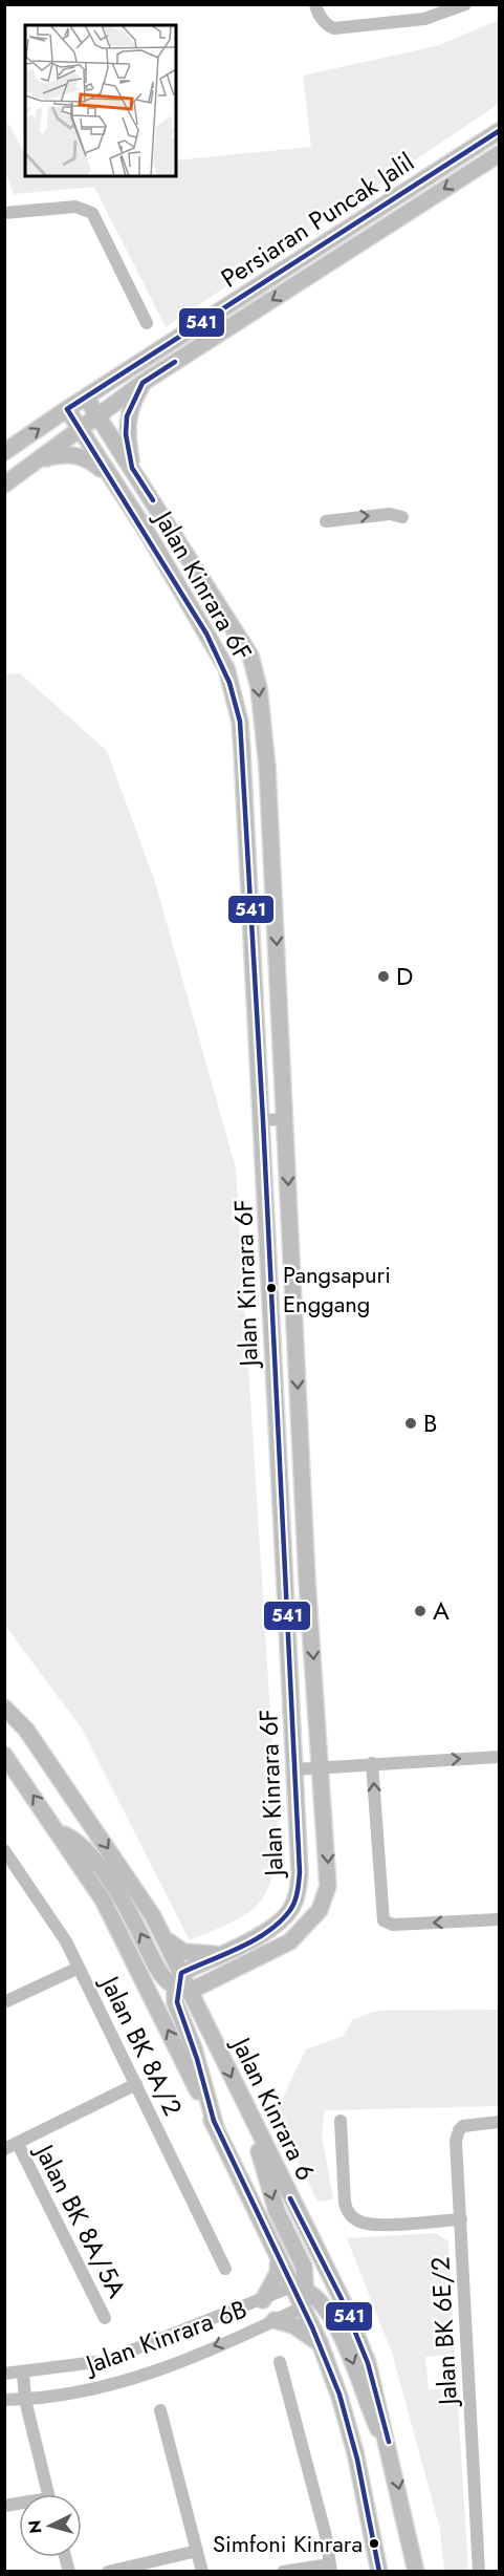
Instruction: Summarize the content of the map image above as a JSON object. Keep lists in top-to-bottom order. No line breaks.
{"streets":{"main road":["Persiaran Puncak Jalil","Jalan Kinrara 6F","Jalan Kinrara 6"],"street":["Jalan BK 8A/2","Jalan BK 8A/5A","Jalan BK 6E/2","Jalan Kinrara 6B"]},"crossings":[["Persiaran Puncak Jalil","Jalan Kinrara 6F"],["Jalan Kinrara 6F","Jalan Kinrara 6"]],"places":["D","Pangsapuri Enggang","B","A","Simfoni Kinrara"],"lines":["transit line 541"],"north":"left"}
